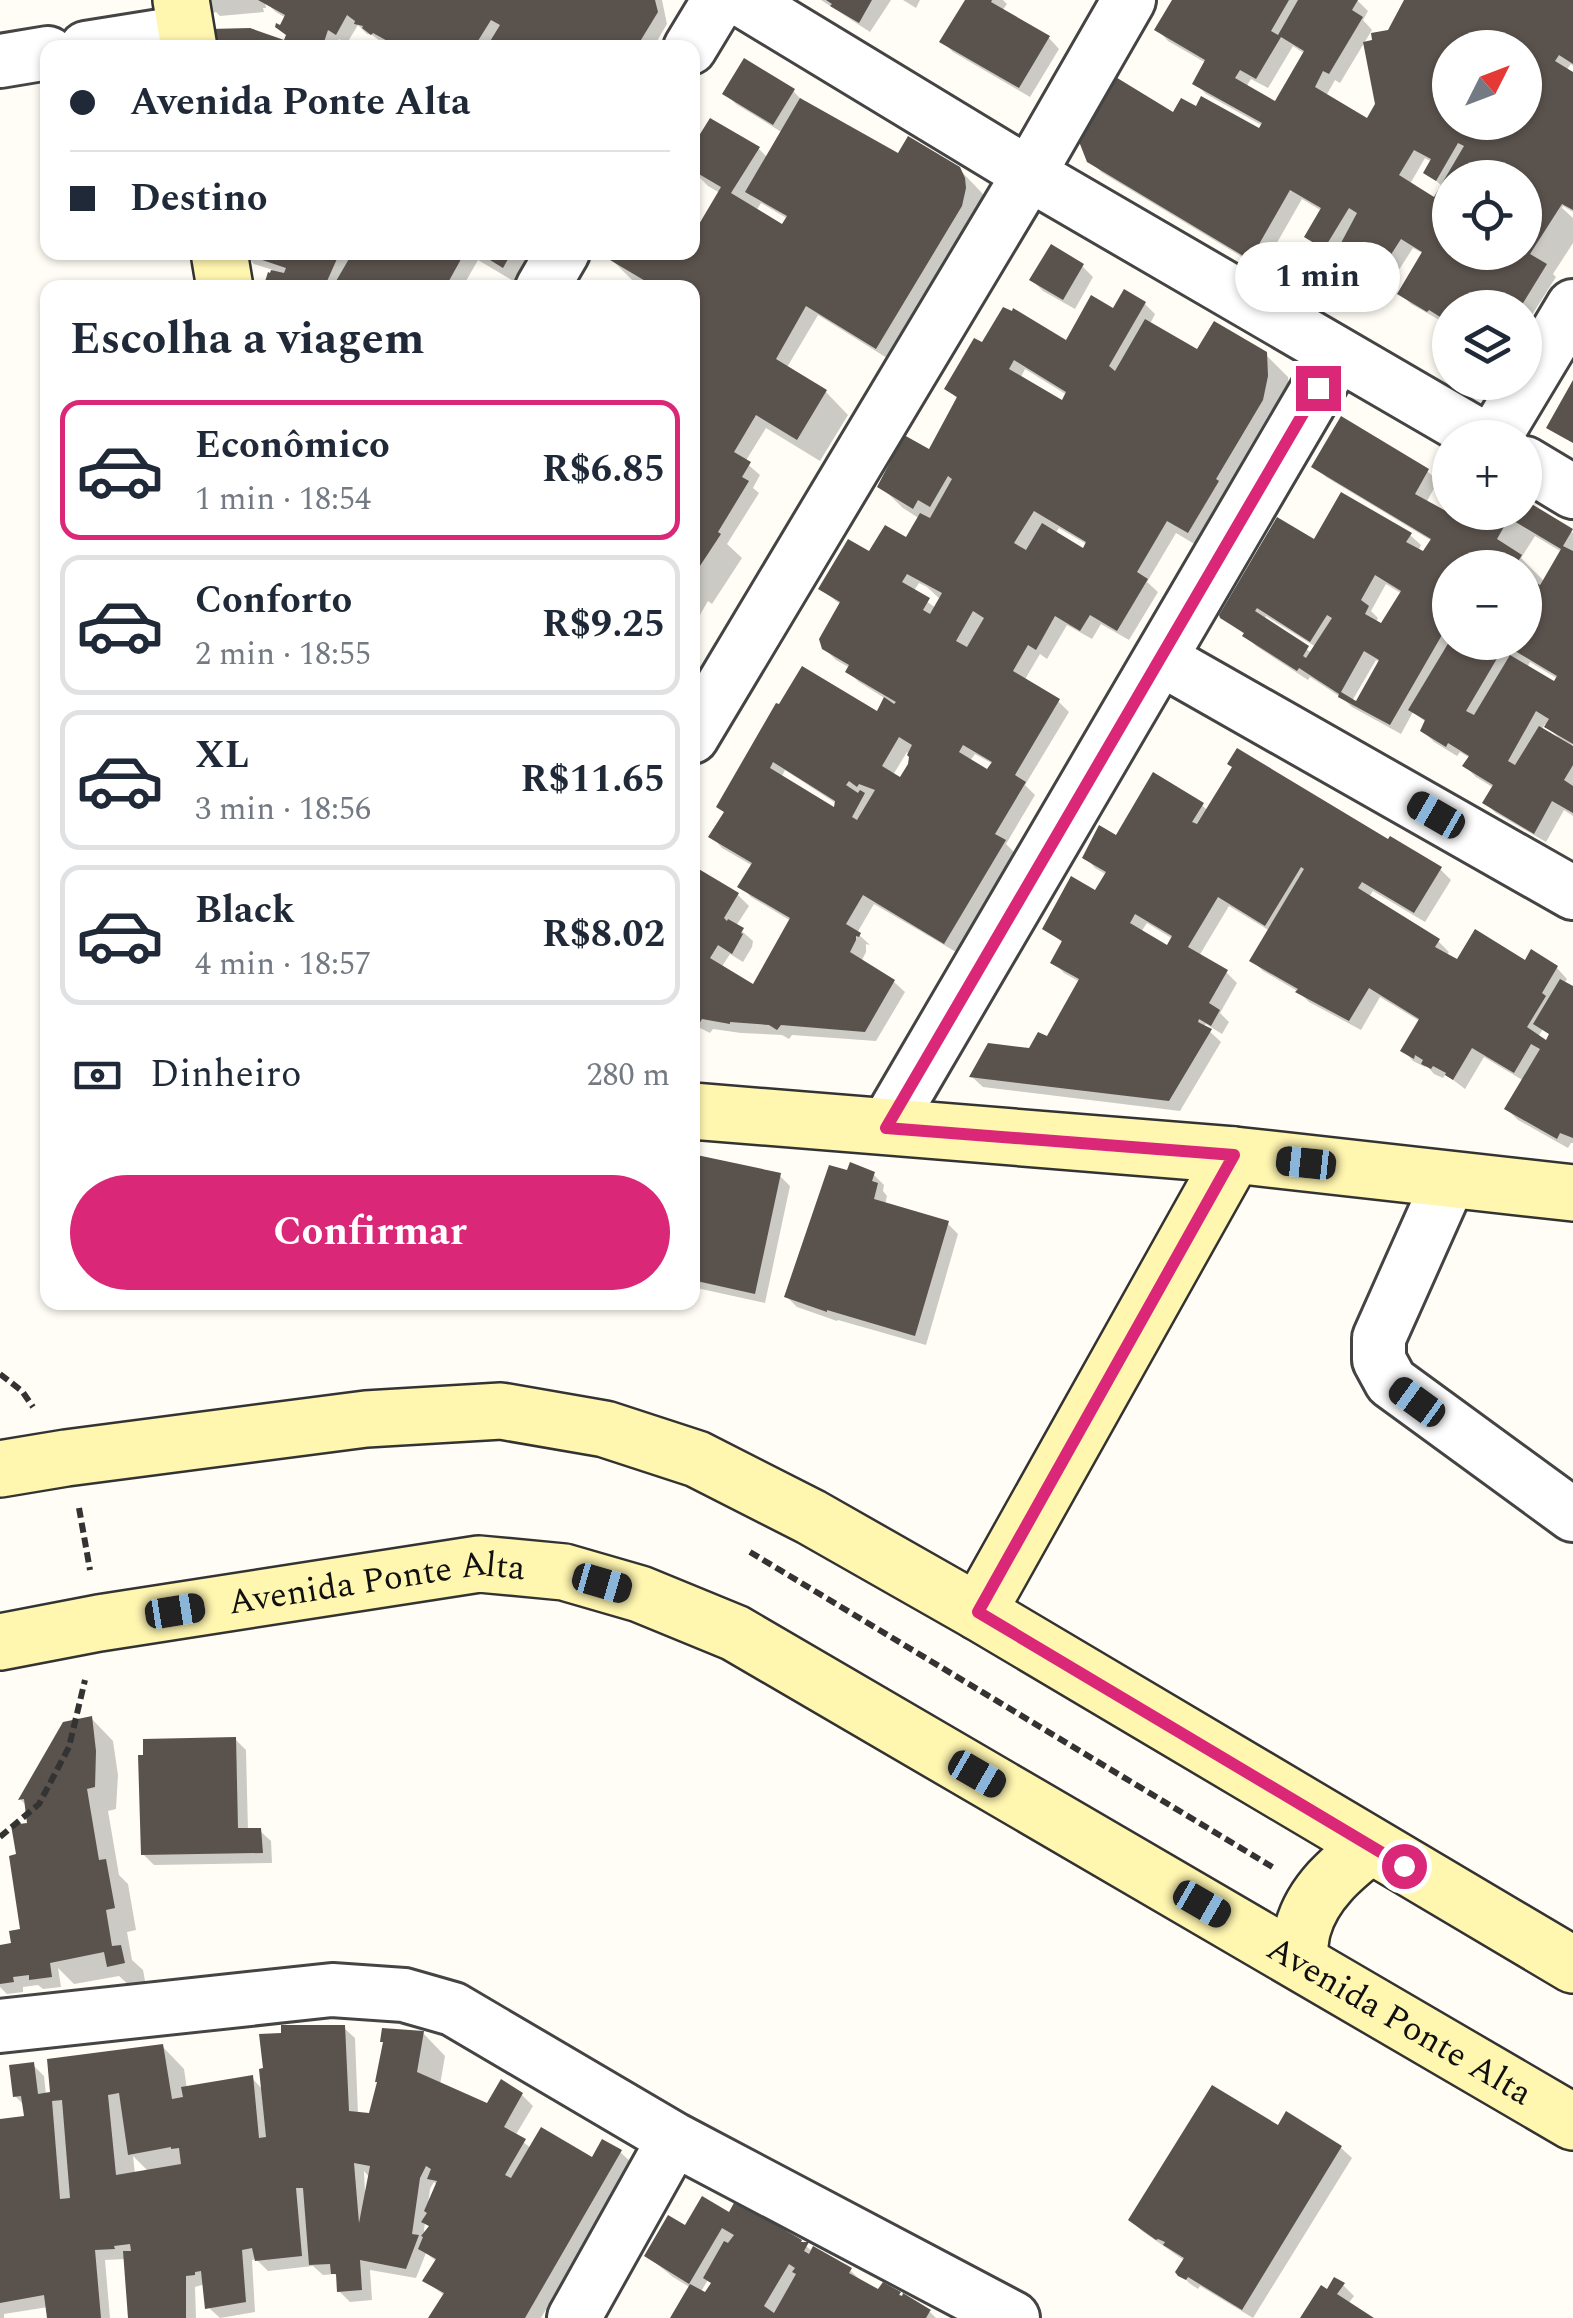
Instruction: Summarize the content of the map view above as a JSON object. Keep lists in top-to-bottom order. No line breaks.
{"streets":{"main road":["Avenida Ponte Alta"]},"north":"top right","page":{"map_buttons":["+","−"],"banner":["Avenida Ponte Alta","Destino"],"bubble":"1 min","heading":"Escolha a viagem","list":[{"name":"Econômico","note":"1 min · 18:54","value":"R$6.85"},{"name":"Conforto","note":"2 min · 18:55","value":"R$9.25"},{"name":"XL","note":"3 min · 18:56","value":"R$11.65"},{"name":"Black","note":"4 min · 18:57","value":"R$8.02"}],"pay":["Dinheiro","280 m"],"buttons":"Confirmar"}}
